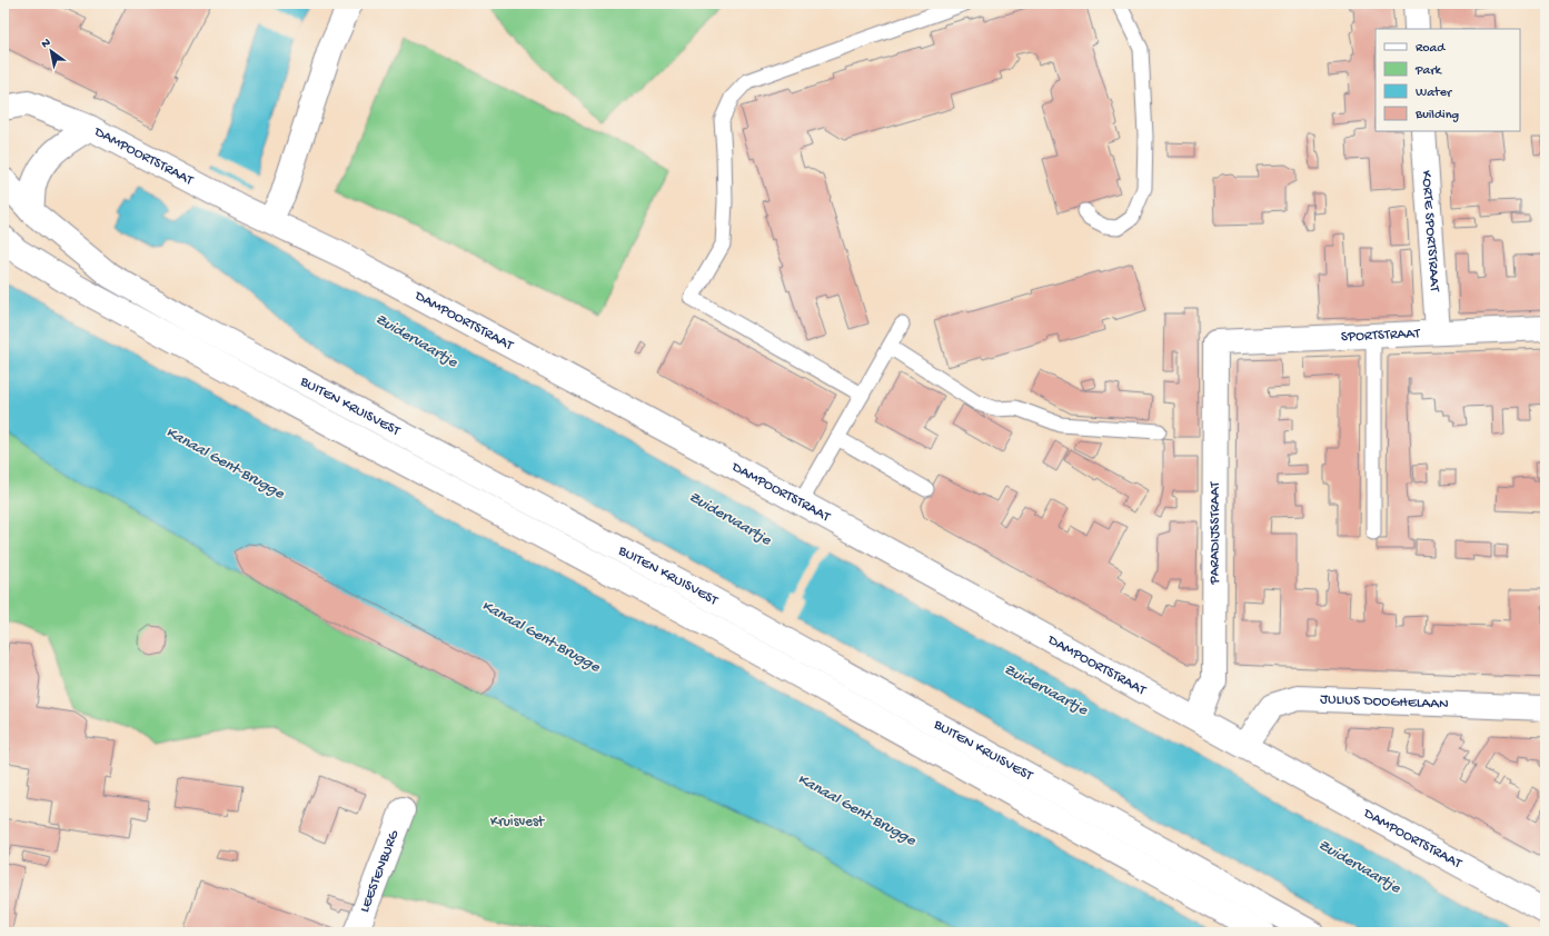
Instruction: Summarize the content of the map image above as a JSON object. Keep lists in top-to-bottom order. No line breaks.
{"streets":{"street":["DAMPOORTSTRAAT","KORTE SPORTSTRAAT","SPORTSTRAAT","BUITEN KRUISVEST","PARADIJSSTRAAT","JULIUS DOOGHELAAN","LEESTENBURG"]},"crossings":[["DAMPOORTSTRAAT","PARADIJSSTRAAT"],["DAMPOORTSTRAAT","JULIUS DOOGHELAAN"],["KORTE SPORTSTRAAT","SPORTSTRAAT"],["SPORTSTRAAT","PARADIJSSTRAAT"]],"water":["Zuidervaartje","Kanaal Gent-Brugge"],"parks":["Kruisvest"],"legend":["Road","Park","Water","Building"],"north":"top left"}
